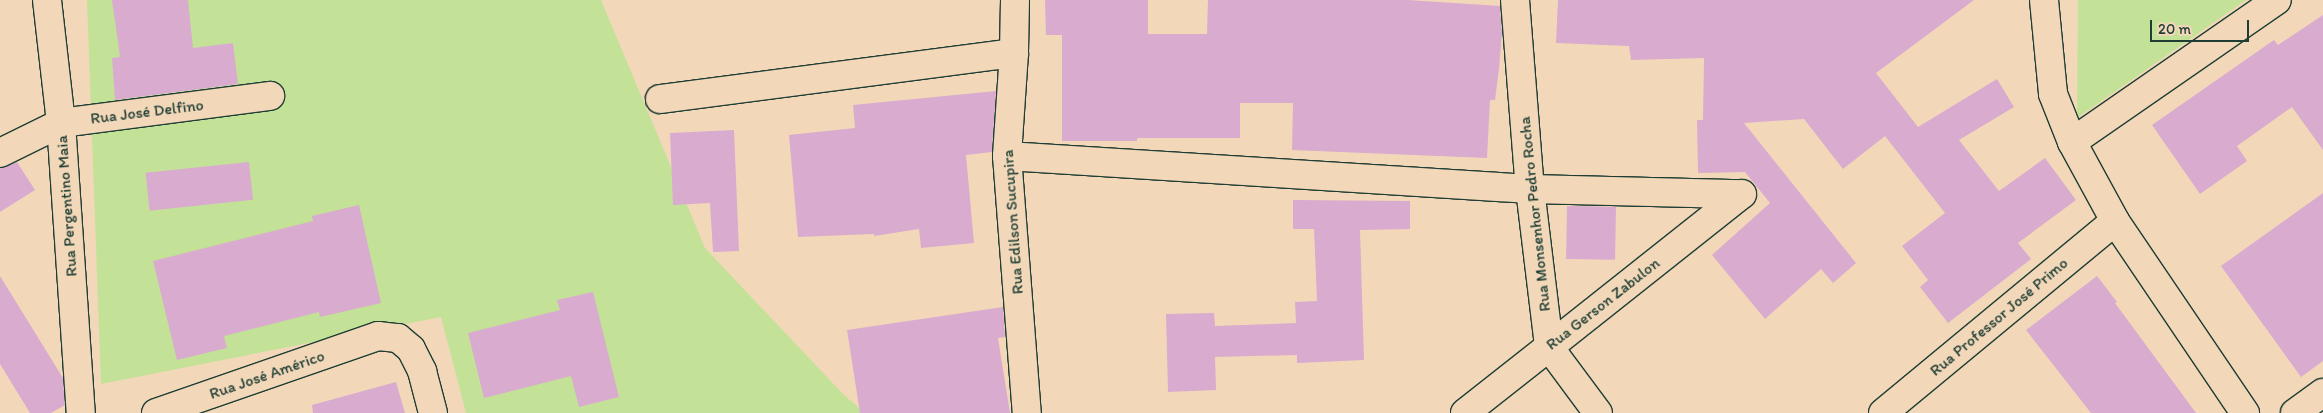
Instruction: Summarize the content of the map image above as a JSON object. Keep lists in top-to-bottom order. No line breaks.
{"streets":{"street":["Rua José Delfino","Rua Pergentino Maia","Rua Monsenhor Pedro Rocha","Rua Edilson Sucupira","Rua Gerson Zabulon","Rua Professor José Primo","Rua José Américo"]},"crossings":[["Rua José Delfino","Rua Pergentino Maia"],["Rua Monsenhor Pedro Rocha","Rua Gerson Zabulon"]],"scale_bar":"20 m"}
